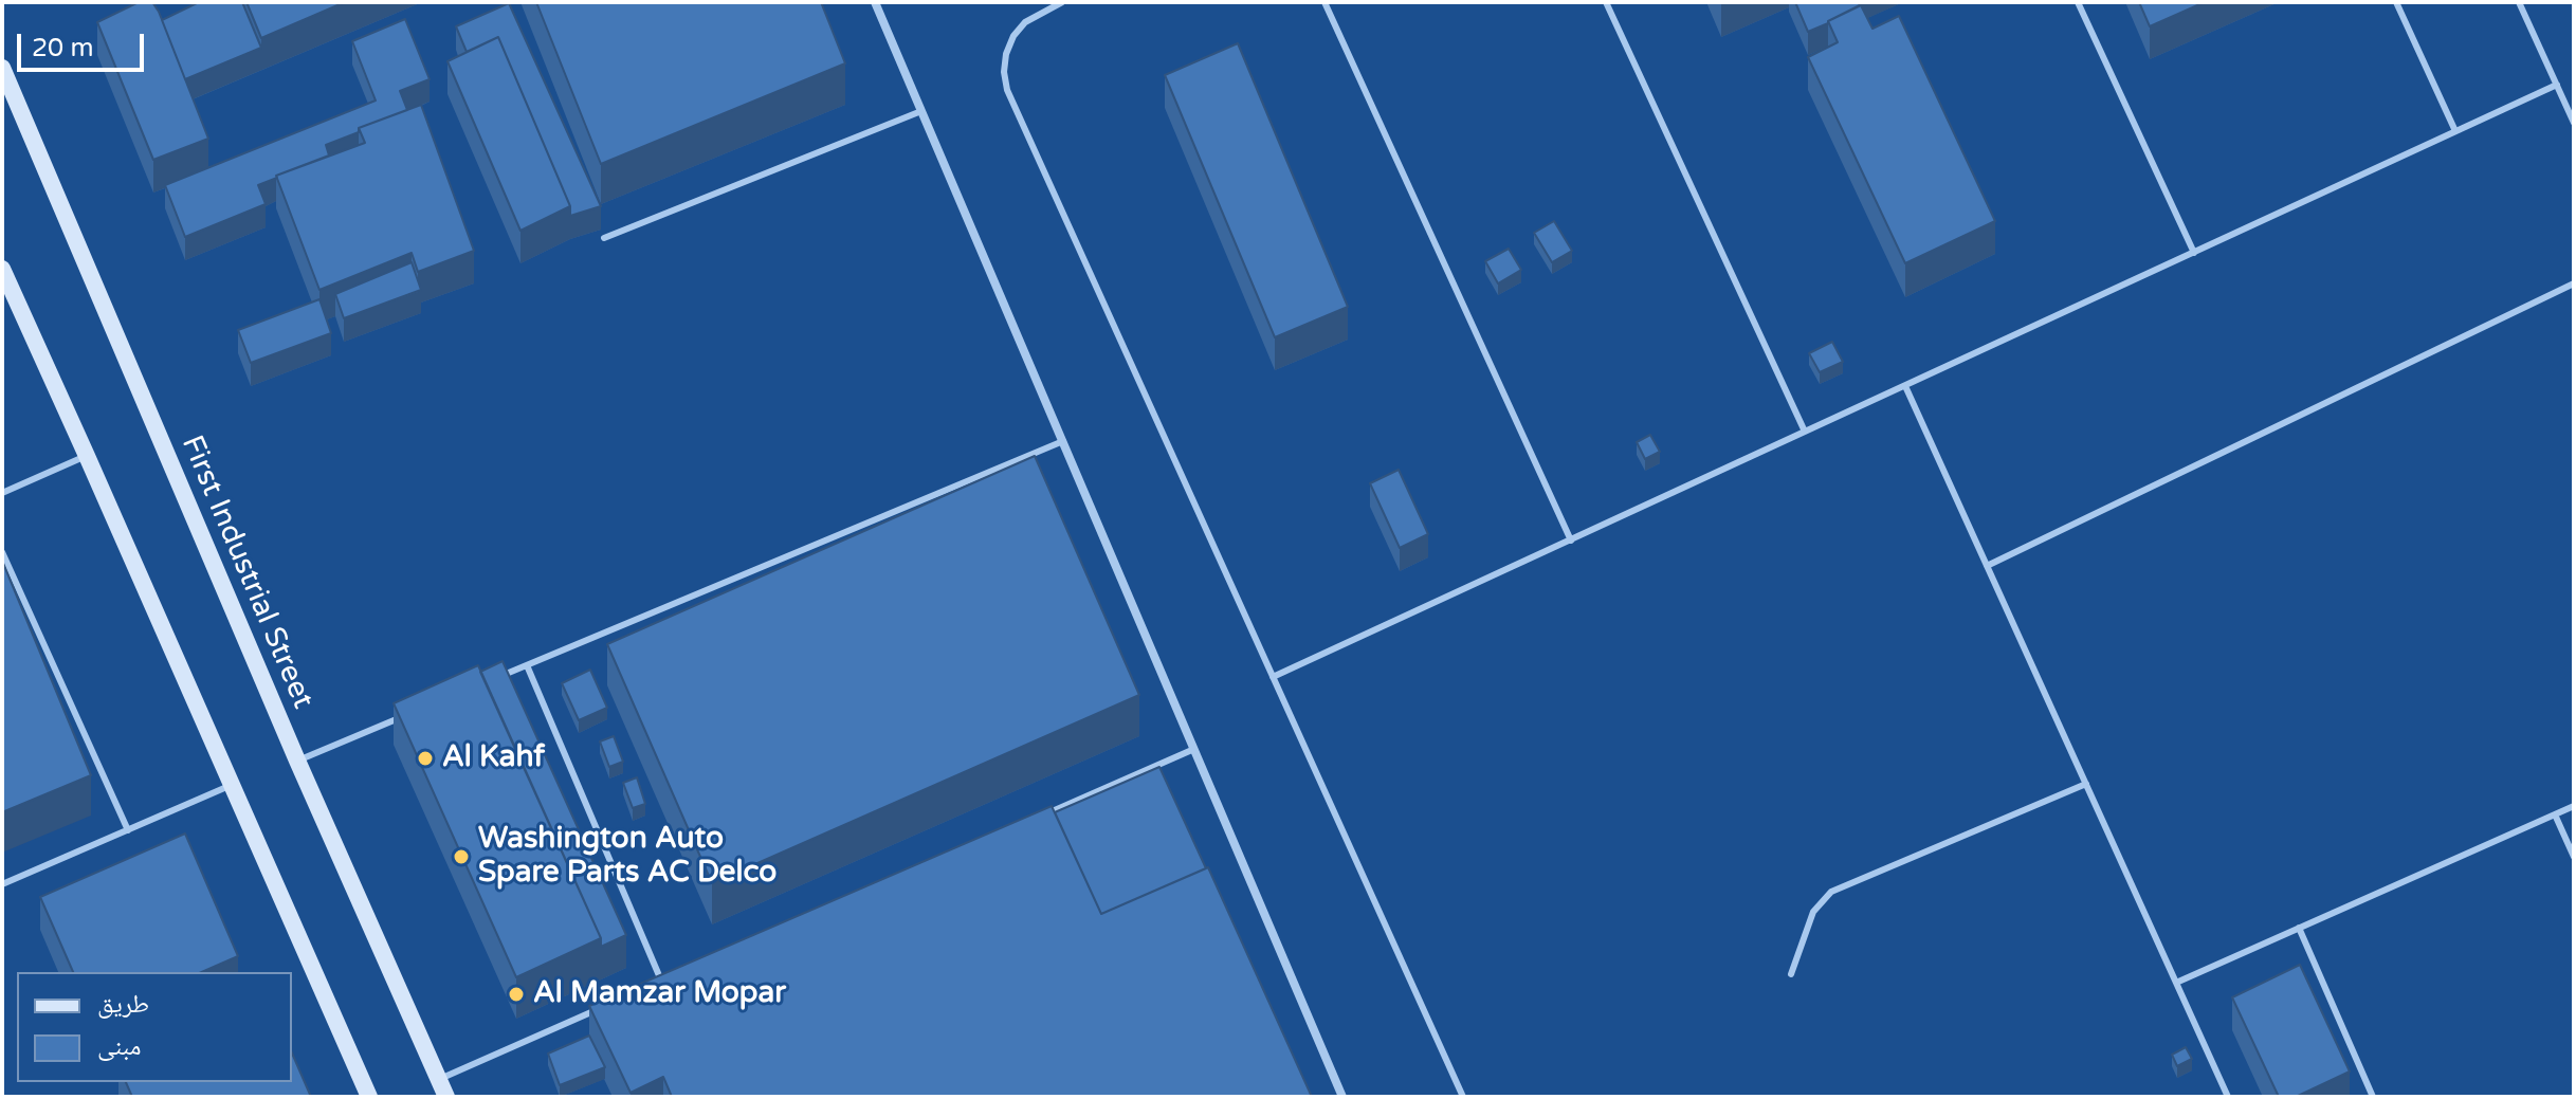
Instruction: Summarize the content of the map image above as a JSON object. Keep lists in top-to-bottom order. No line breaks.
{"streets":{"main road":["First Industrial Street"]},"places":["Al Kahf","Washington Auto Spare Parts AC Delco","Al Mamzar Mopar"],"legend":["طريق","مبنى"],"scale_bar":"20 m"}
